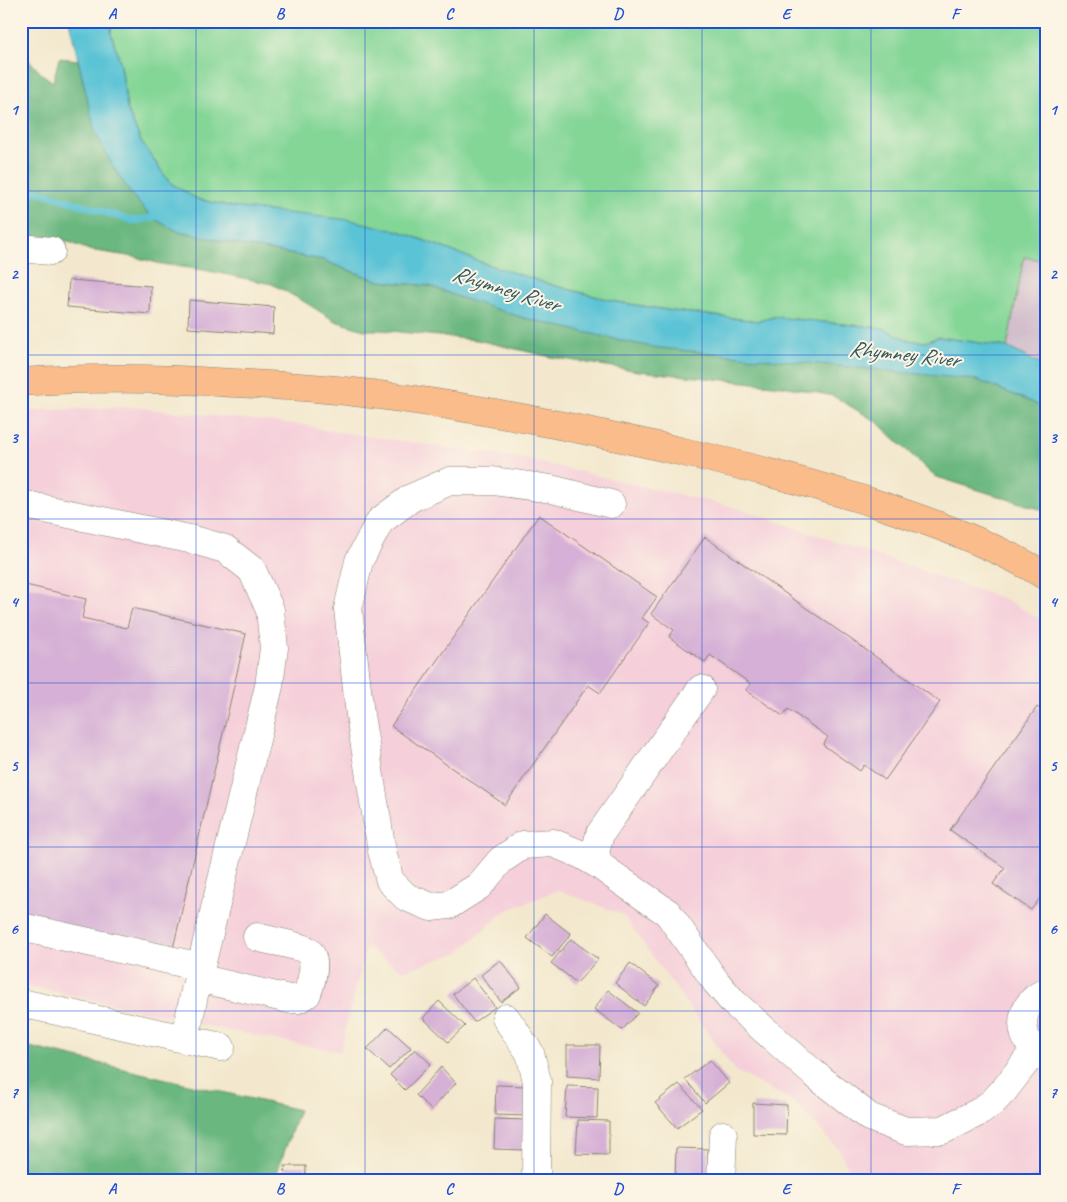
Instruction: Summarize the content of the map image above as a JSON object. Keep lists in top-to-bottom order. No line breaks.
{"water":["Rhymney River"],"grid":{"columns":["A","B","C","D","E","F"],"rows":["1","2","3","4","5","6","7"]}}
